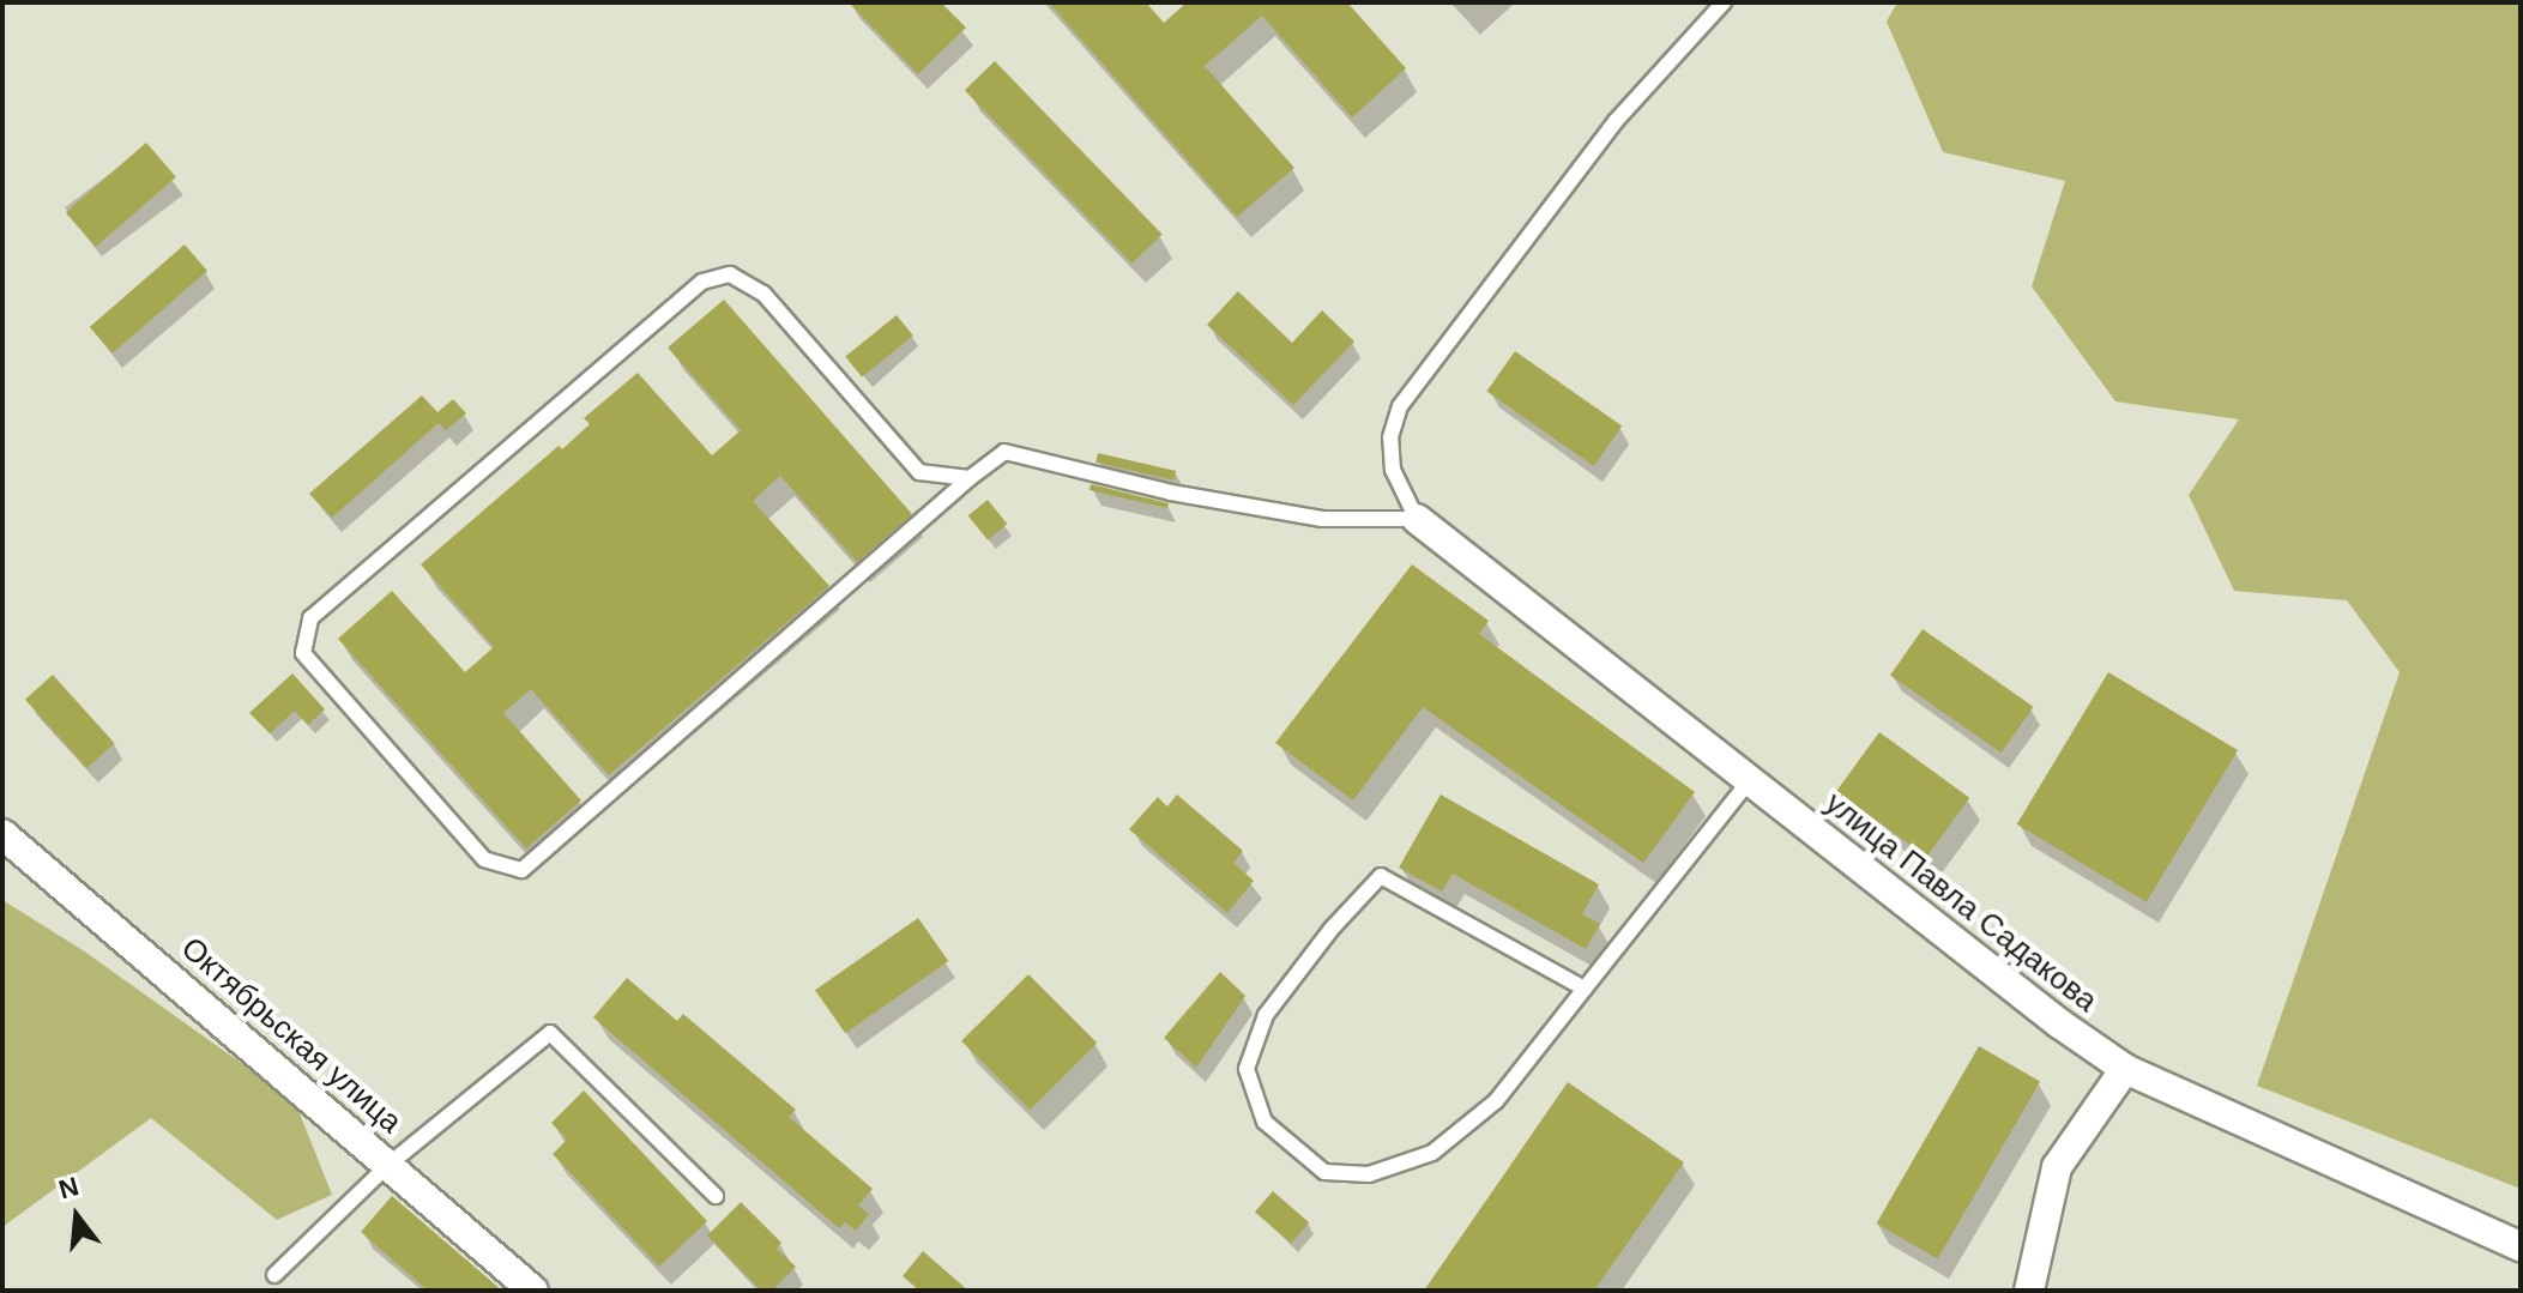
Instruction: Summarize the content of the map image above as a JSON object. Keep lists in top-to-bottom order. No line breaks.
{"streets":{"street":["улица Павла Садакова","Октябрьская улица"]},"north":"top"}
